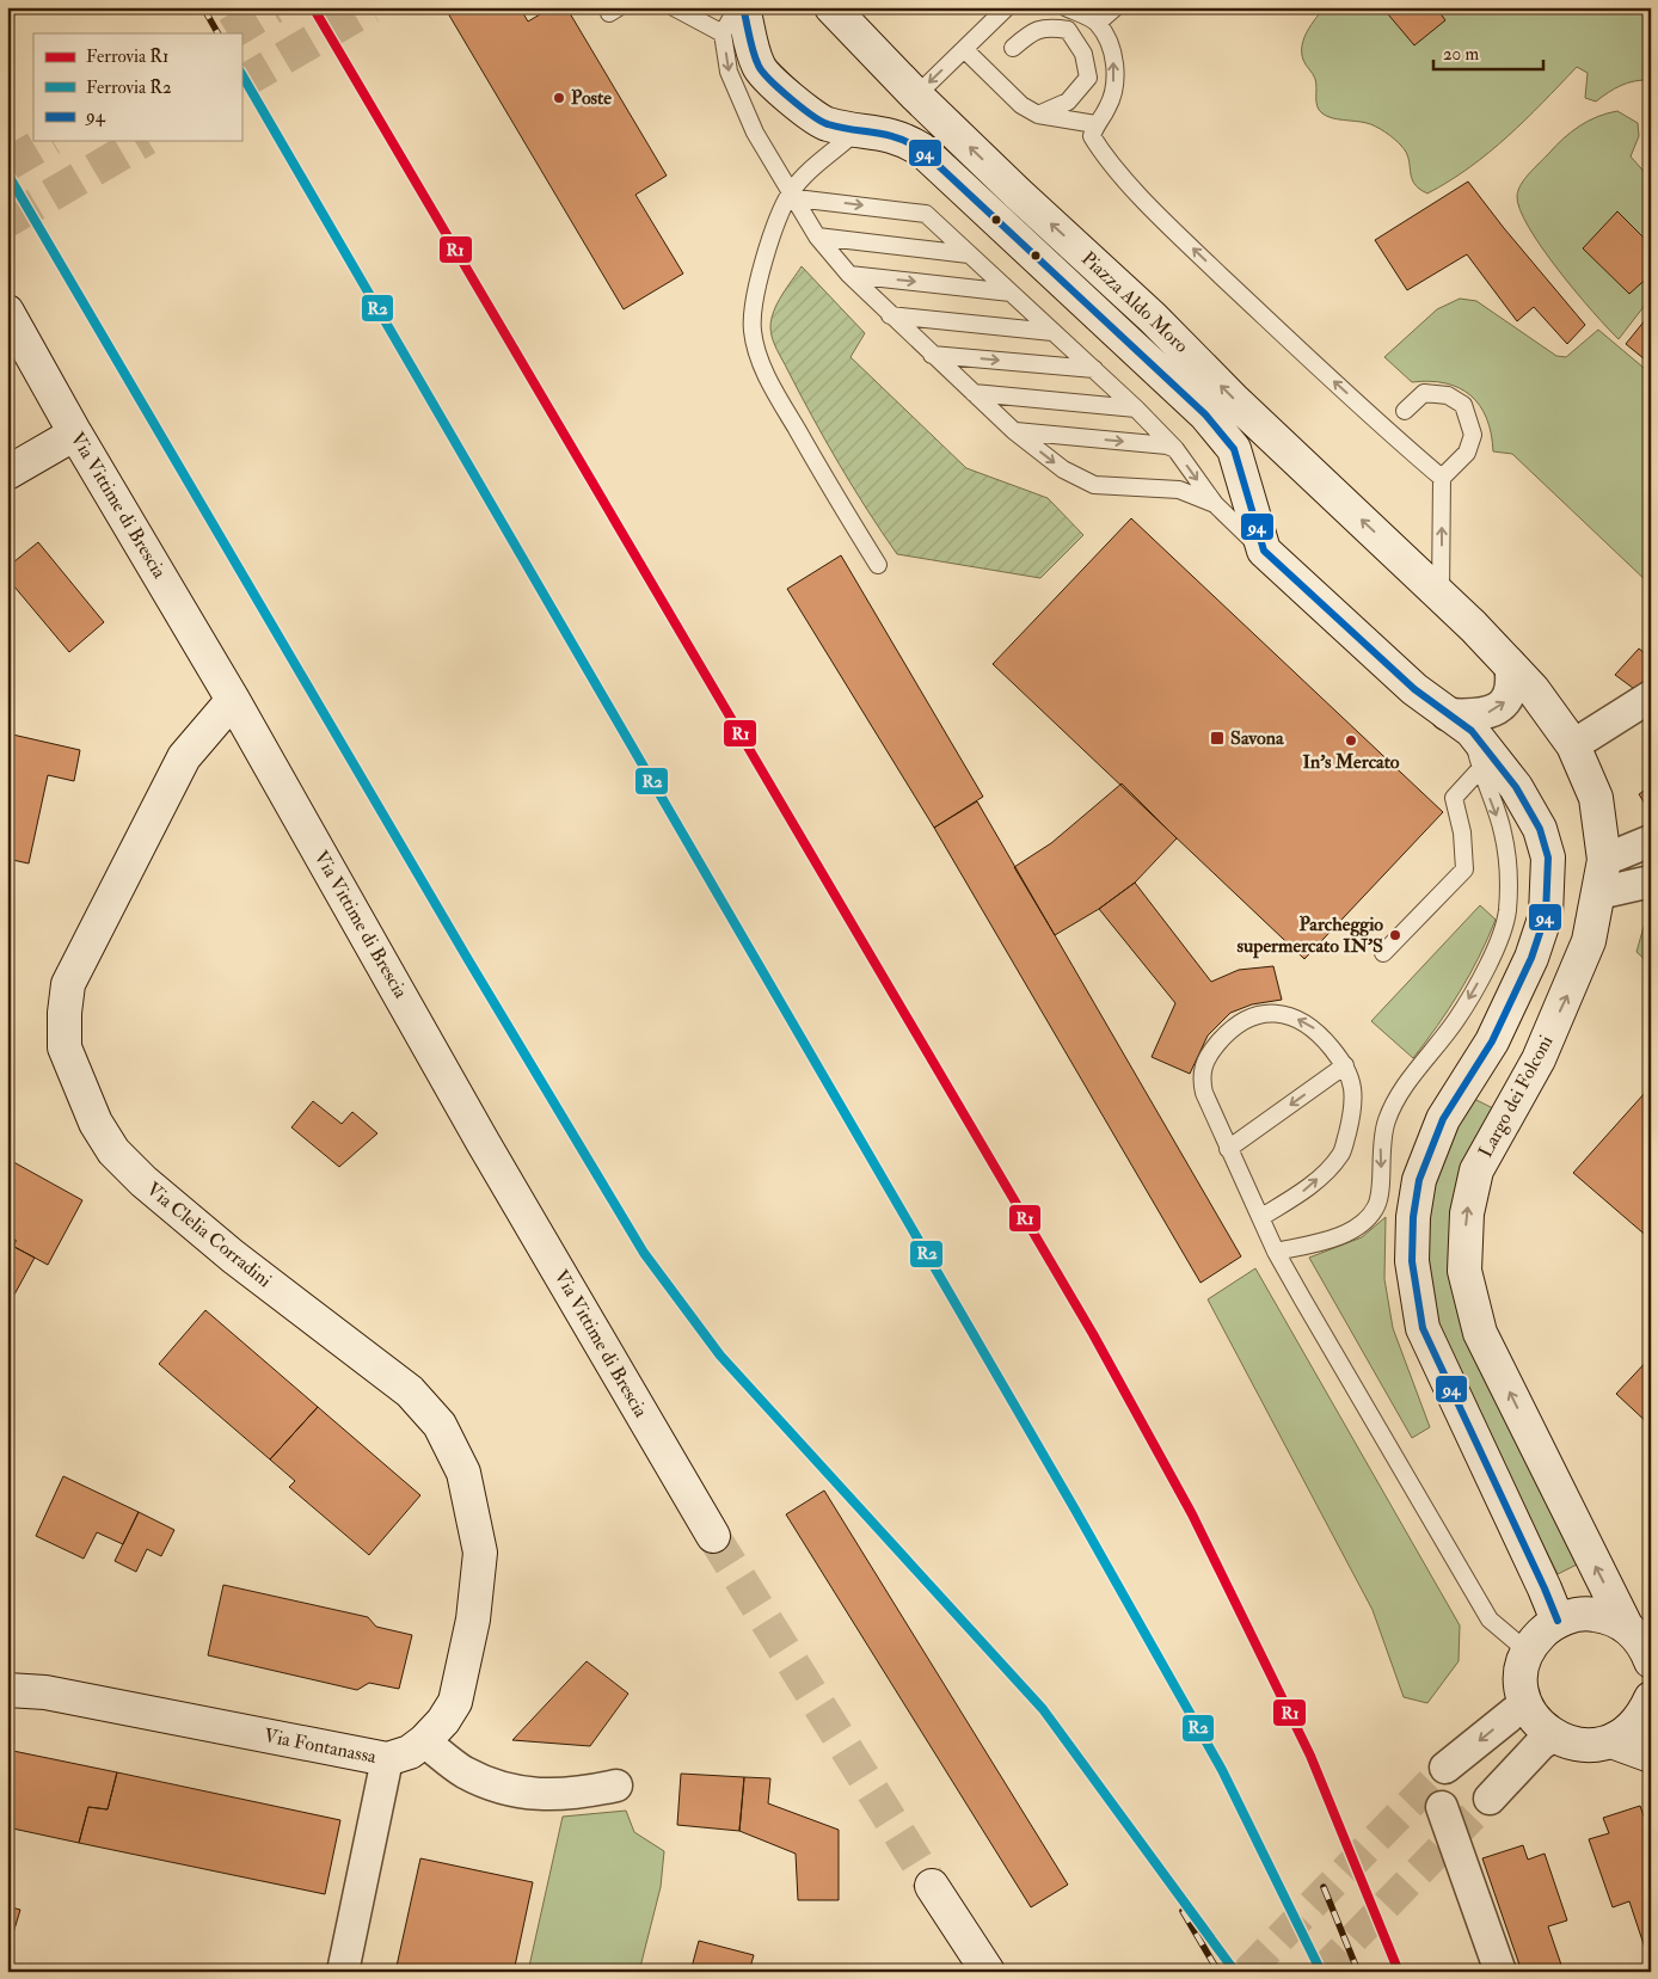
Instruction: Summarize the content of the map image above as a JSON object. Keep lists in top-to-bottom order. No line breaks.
{"streets":{"street":["Piazza Aldo Moro","Via Vittime di Brescia","Largo dei Folconi","Via Clelia Corradini","Via Fontanassa"]},"crossings":[["Piazza Aldo Moro","Largo dei Folconi"],["Via Vittime di Brescia","Via Clelia Corradini"],["Via Clelia Corradini","Via Fontanassa"]],"places":{"other":["Poste","In's Mercato","Parcheggio supermercato IN'S"],"transit":["Savona"]},"lines":["rail line R1","transit line 94","rail line R2"],"legend":["Ferrovia R1","Ferrovia R2","94"],"scale_bar":"20 m"}
